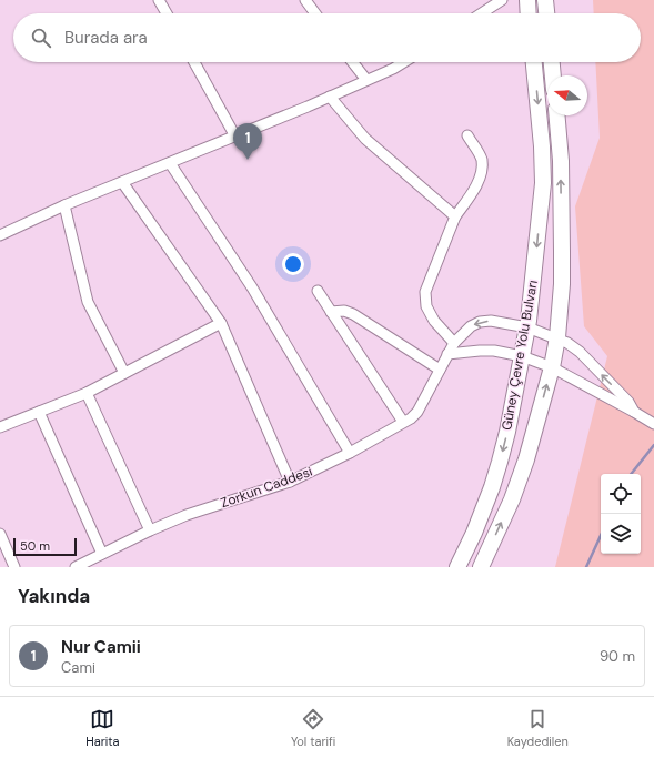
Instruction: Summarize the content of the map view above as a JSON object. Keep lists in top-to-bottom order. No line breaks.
{"streets":{"highway":["Güney Çevre Yolu Bulvarı"],"street":["Zorkun Caddesi"]},"crossings":[["Güney Çevre Yolu Bulvarı","Zorkun Caddesi"]],"scale_bar":"50 m","north":"left","page":{"search":"Burada ara","pins":"1","scale":"50 m","heading":"Yakında","list":[{"mark":"1","name":"Nur Camii","note":"Cami","value":"90 m"}],"nav":["Harita","Yol tarifi","Kaydedilen"]}}
